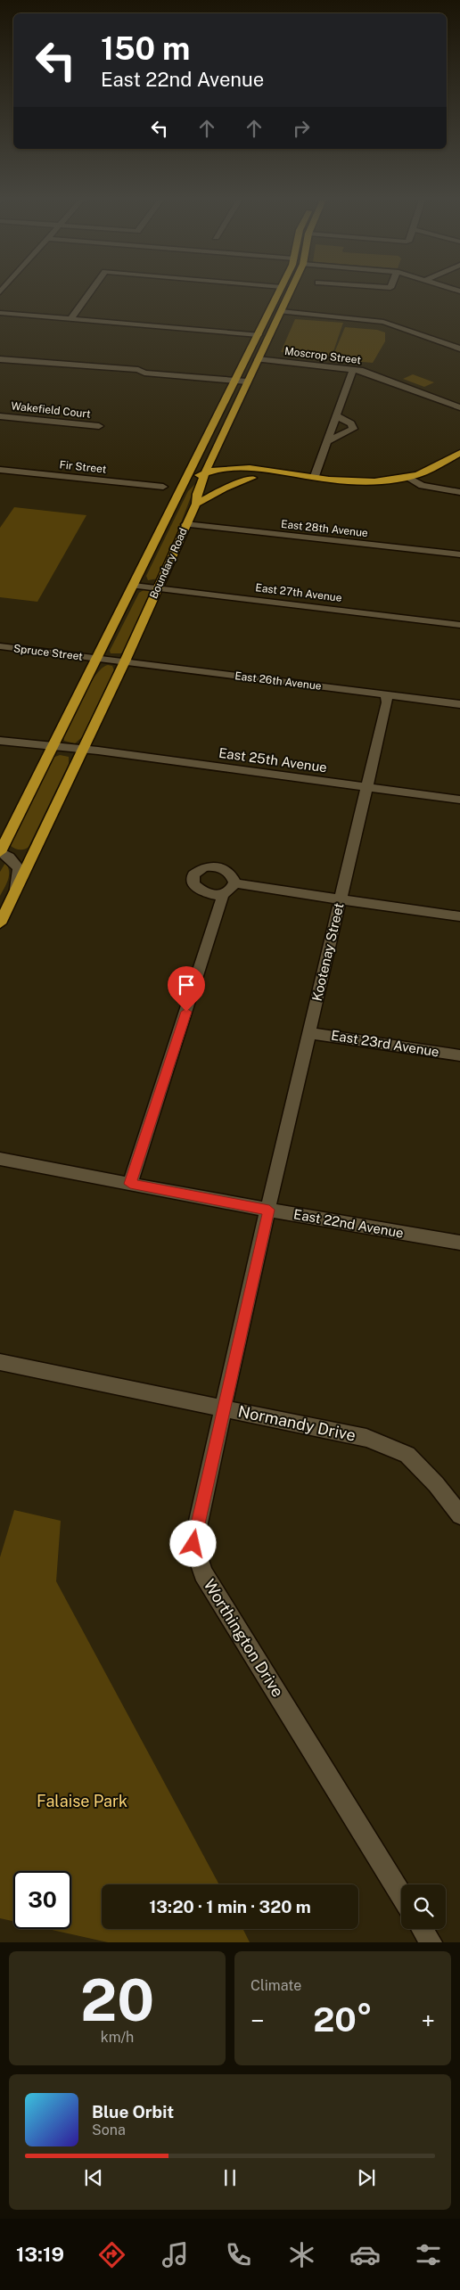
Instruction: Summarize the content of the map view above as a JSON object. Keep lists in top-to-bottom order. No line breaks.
{"streets":{"main road":["Boundary Road"],"street":["Moscrop Street","Wakefield Court","Fir Street","East 28th Avenue","East 27th Avenue","Spruce Street","East 26th Avenue","East 25th Avenue","Kootenay Street","East 23rd Avenue","East 22nd Avenue","Normandy Drive","Worthington Drive"]},"crossings":[["Moscrop Street","Boundary Road"],["East 28th Avenue","Boundary Road"],["Boundary Road","East 27th Avenue"],["Boundary Road","Spruce Street"],["Boundary Road","East 26th Avenue"],["Boundary Road","East 25th Avenue"],["Spruce Street","East 26th Avenue"],["East 26th Avenue","Kootenay Street"],["East 25th Avenue","Kootenay Street"],["Kootenay Street","East 23rd Avenue"],["Kootenay Street","East 22nd Avenue"],["Kootenay Street","Worthington Drive"],["East 22nd Avenue","Worthington Drive"],["Normandy Drive","Worthington Drive"]],"parks":["Falaise Park"],"page":{"turn":["150 m","East 22nd Avenue"],"limit":"30","trip":"13:20 · 1 min · 320 m","tile":[["20","km/h"],"Climate"],"heat":["−","20°","+"],"song":["Blue Orbit","Sona"],"tabs":"13:19"}}
